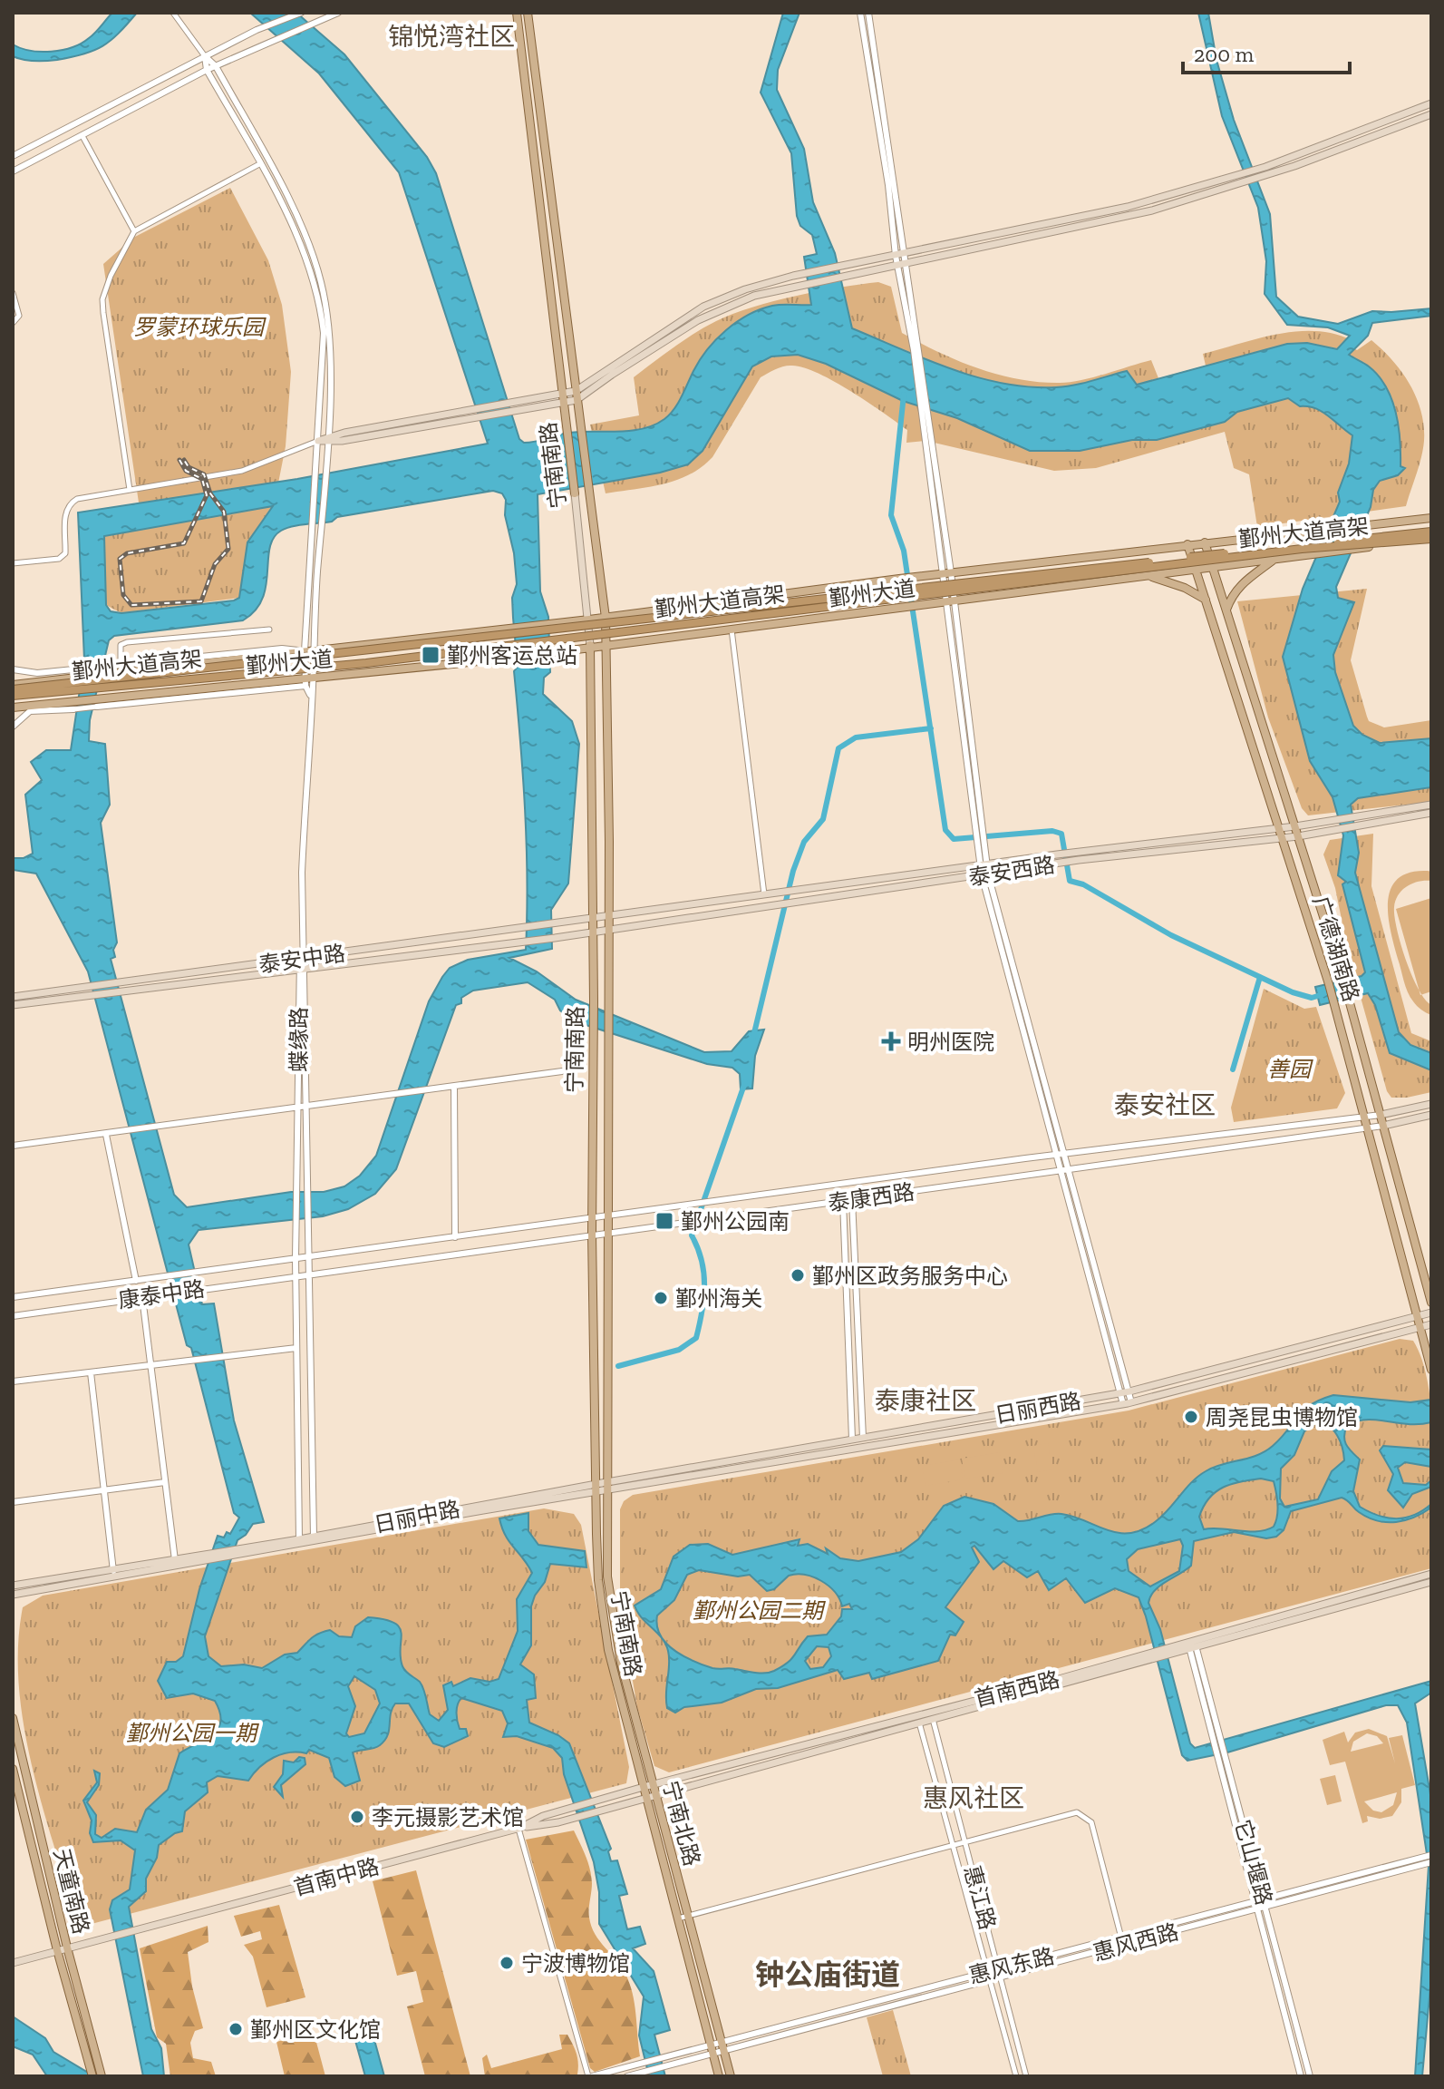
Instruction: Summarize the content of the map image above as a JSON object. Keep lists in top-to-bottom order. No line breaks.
{"streets":{"highway":["鄞州大道高架"],"main road":["宁南南路","鄞州大道","泰安西路","广德湖南路","泰安中路","泰康西路","日丽西路","日丽中路","首南西路","宁南北路","首南中路","天童南路"],"street":["蝶缘路","康泰中路","它山堰路","惠江路","惠风西路","惠风东路"]},"crossings":[["宁南南路","鄞州大道"],["宁南南路","泰安西路"],["宁南南路","泰安中路"],["宁南南路","泰康西路"],["宁南南路","日丽西路"],["宁南南路","日丽中路"],["宁南南路","首南西路"],["宁南南路","宁南北路"],["宁南南路","惠风西路"],["宁南南路","惠风东路"],["鄞州大道高架","鄞州大道"],["鄞州大道","广德湖南路"],["鄞州大道","蝶缘路"],["泰安西路","广德湖南路"],["泰安西路","泰安中路"],["广德湖南路","泰康西路"],["广德湖南路","日丽西路"],["泰安中路","蝶缘路"],["蝶缘路","泰康西路"],["蝶缘路","康泰中路"],["蝶缘路","日丽中路"],["泰康西路","康泰中路"],["日丽西路","日丽中路"],["首南西路","宁南北路"],["首南西路","它山堰路"],["首南西路","首南中路"],["首南西路","惠江路"],["宁南北路","惠风西路"],["宁南北路","惠风东路"],["它山堰路","惠风东路"],["首南中路","天童南路"],["惠江路","惠风西路"],["惠江路","惠风东路"],["惠风西路","惠风东路"]],"districts":["锦悦湾社区","泰安社区","泰康社区","惠风社区","钟公庙街道"],"parks":["罗蒙环球乐园","善园","鄞州公园二期","鄞州公园一期"],"places":{"transit":["鄞州客运总站","鄞州公园南"],"health":["明州医院"],"other":["鄞州区政务服务中心","鄞州海关","周尧昆虫博物馆","李元摄影艺术馆","宁波博物馆","鄞州区文化馆"]},"scale_bar":"200 m"}
